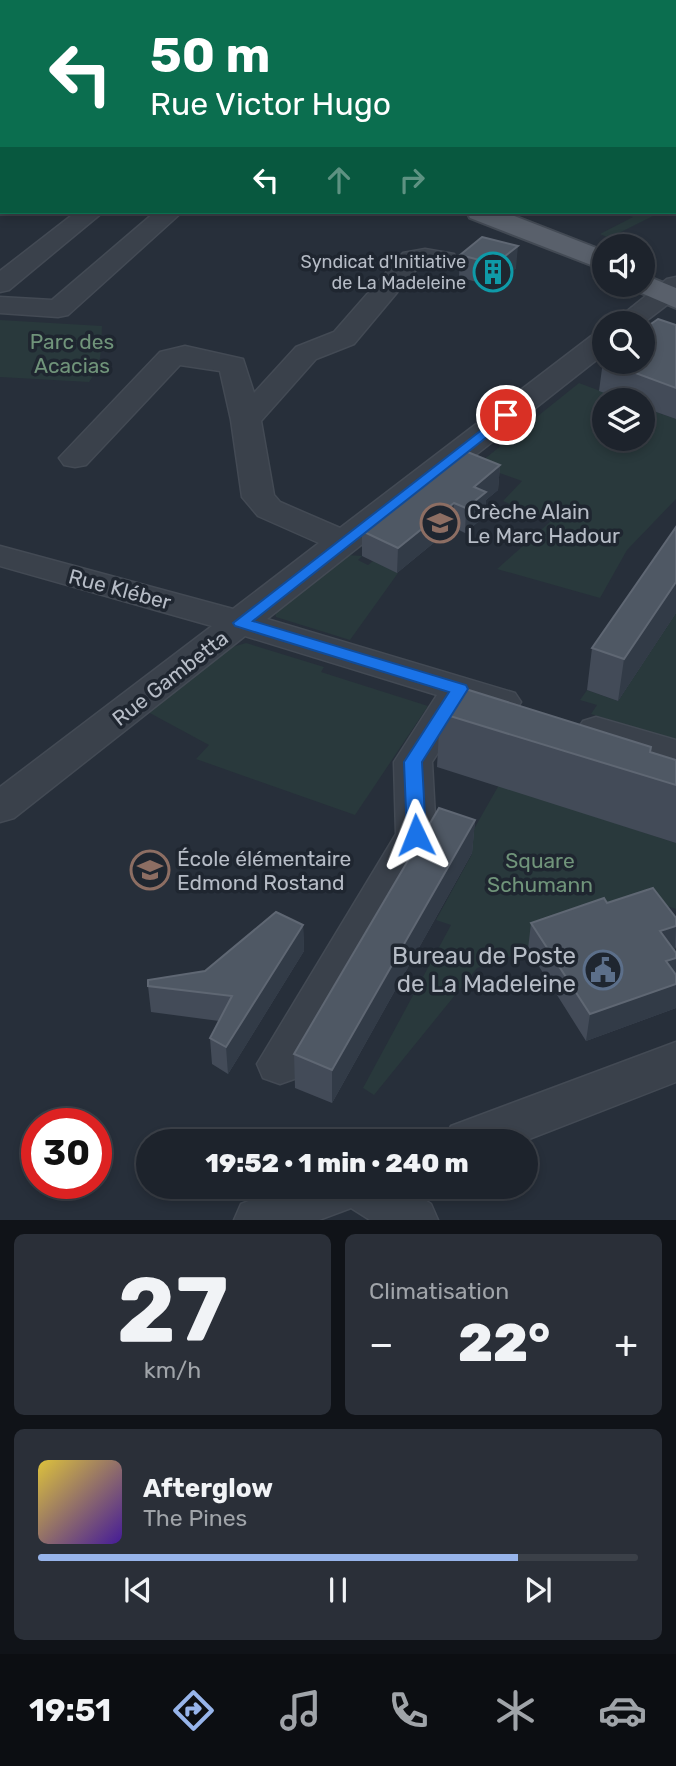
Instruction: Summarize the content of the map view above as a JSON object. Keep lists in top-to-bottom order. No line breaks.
{"streets":{"street":["Rue Kléber","Rue Gambetta"]},"crossings":[["Rue Kléber","Rue Gambetta"]],"parks":["Parc des Acacias","Square Schumann"],"places":{"building":["Syndicat d'Initiative de La Madeleine"],"school or university":["Crèche Alain Le Marc Hadour","École élémentaire Edmond Rostand"],"public building":["Bureau de Poste de La Madeleine"]},"page":{"turn":["50 m","Rue Victor Hugo"],"limit":"30","trip":"19:52 · 1 min · 240 m","tile":[["27","km/h"],"Climatisation"],"heat":["−","22°","+"],"song":["Afterglow","The Pines"],"tabs":"19:51"}}
